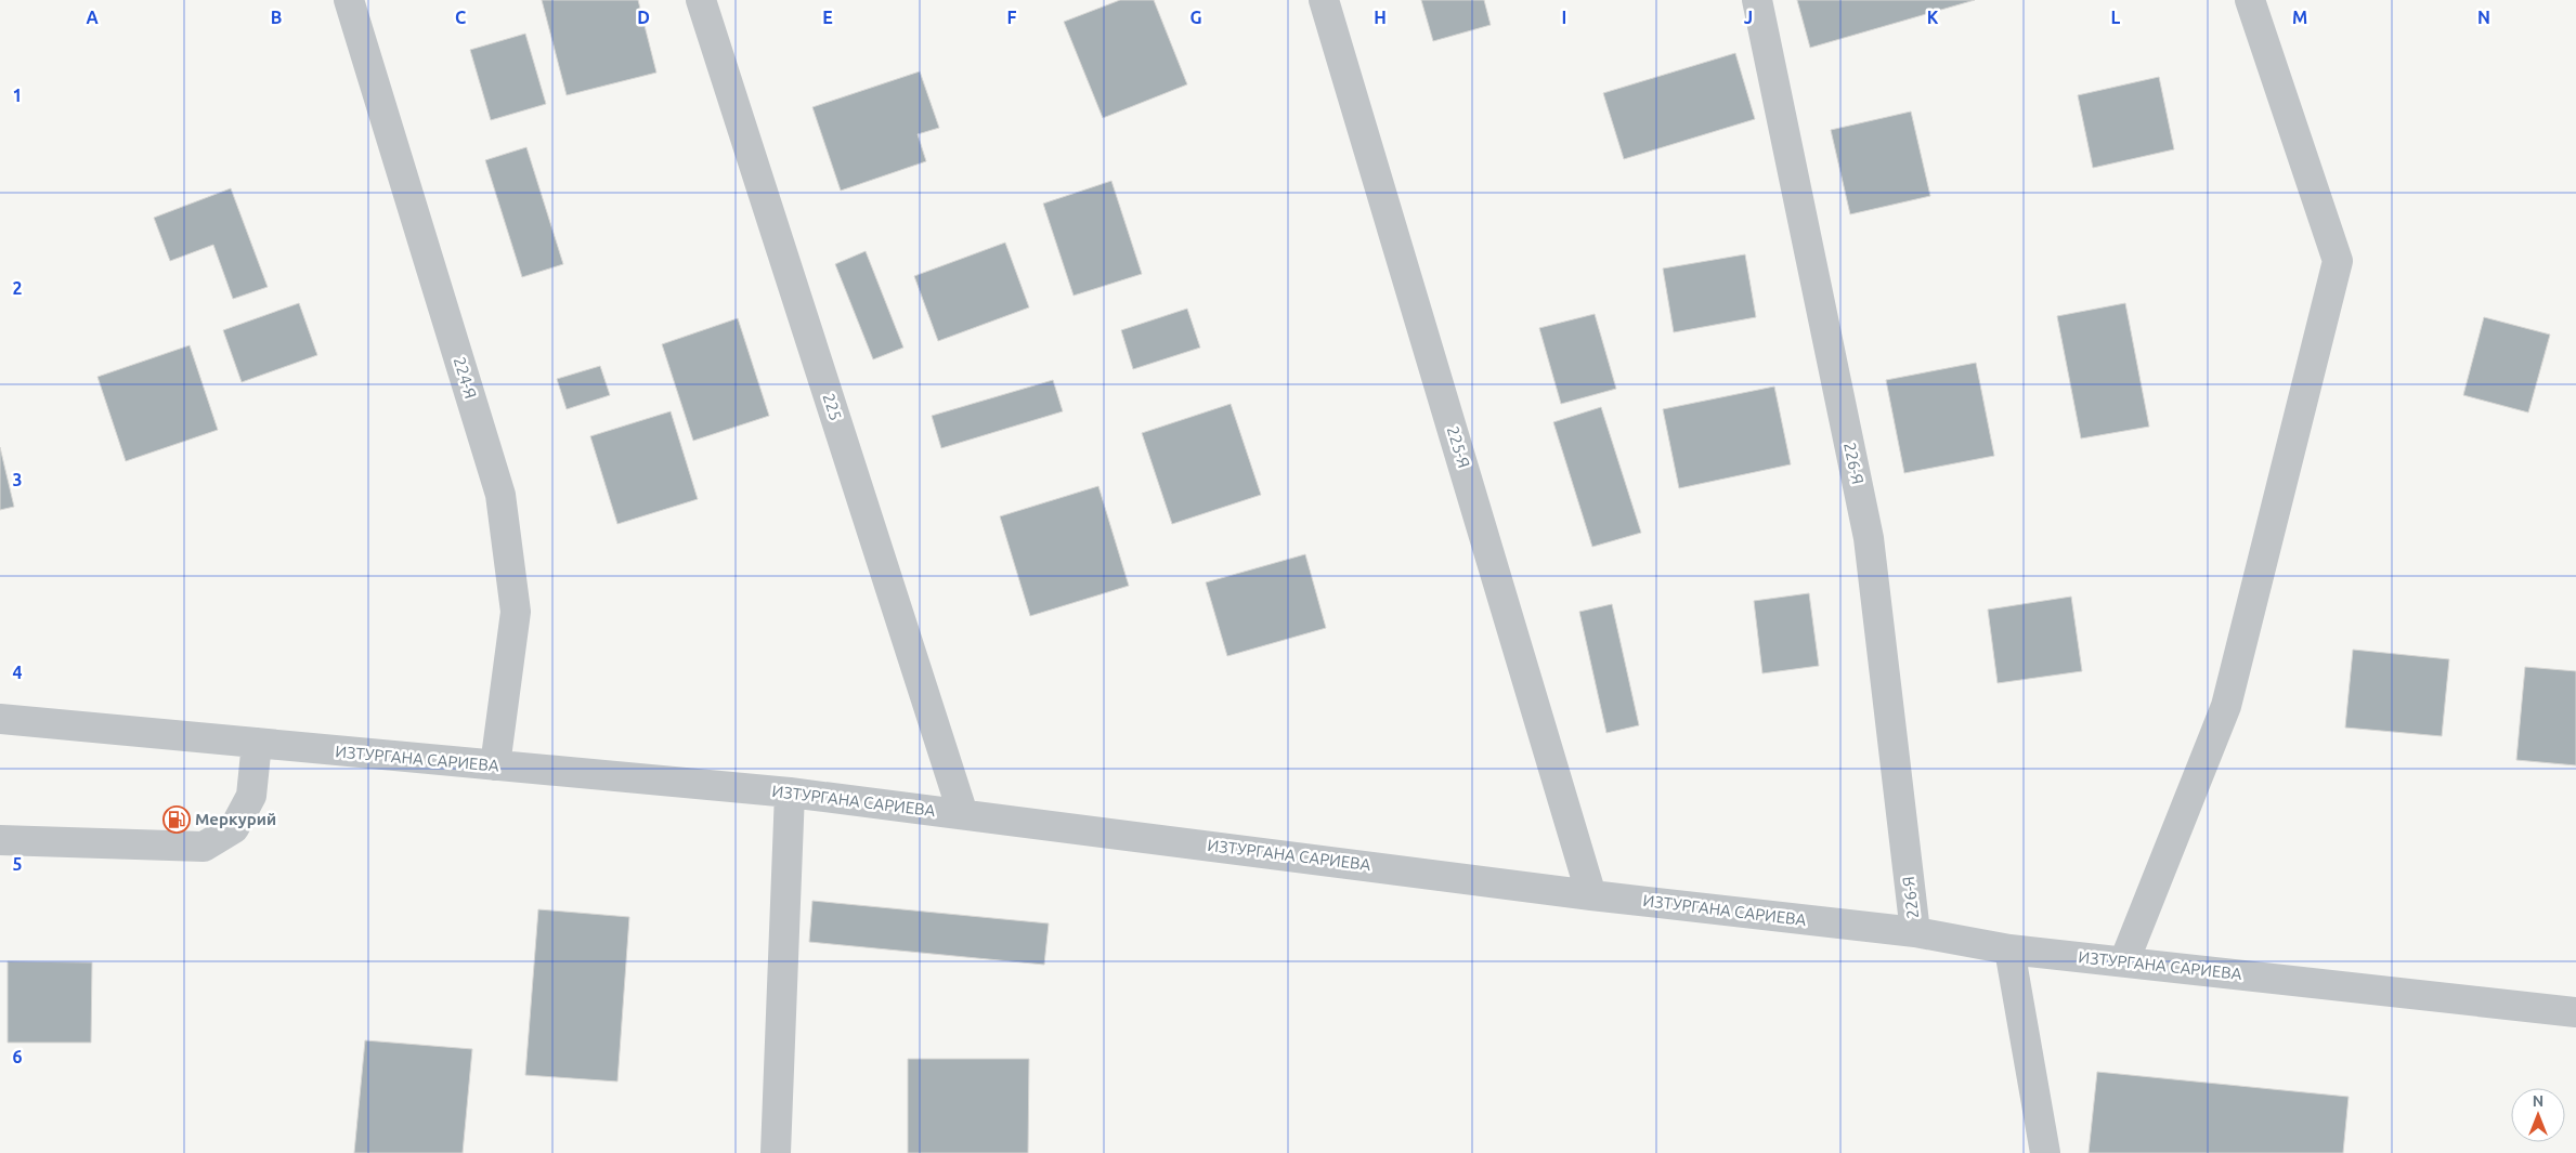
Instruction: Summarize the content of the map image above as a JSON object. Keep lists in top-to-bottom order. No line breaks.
{"streets":{"street":["224-Я","225","225-Я","226-Я","ИЗТУРГАНА САРИЕВА"]},"crossings":[["224-Я","ИЗТУРГАНА САРИЕВА"],["225","ИЗТУРГАНА САРИЕВА"],["225-Я","ИЗТУРГАНА САРИЕВА"],["226-Я","ИЗТУРГАНА САРИЕВА"]],"places":{"fuel station":["Меркурий"]},"north":"top","grid":{"columns":["A","B","C","D","E","F","G","H","I","J","K","L","M","N"],"rows":["1","2","3","4","5","6"]}}
